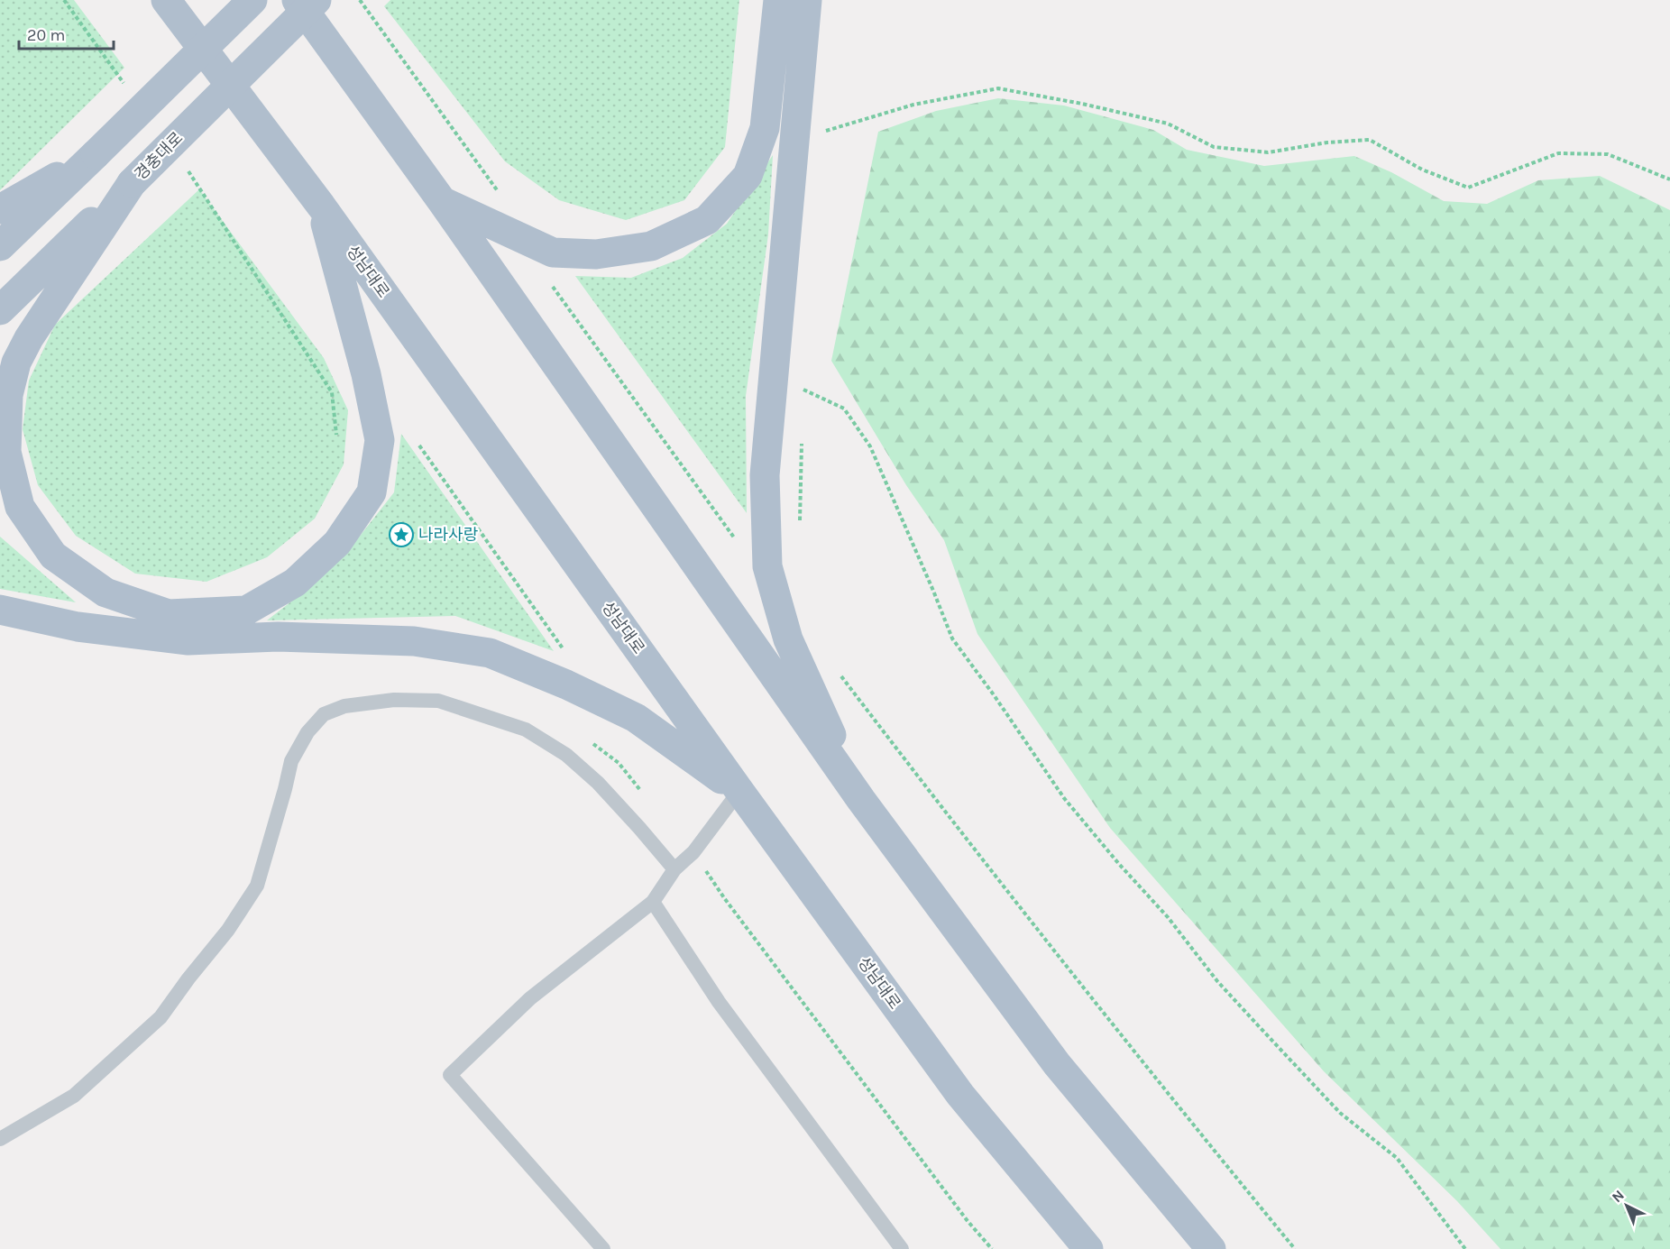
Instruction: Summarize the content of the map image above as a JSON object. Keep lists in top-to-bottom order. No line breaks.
{"streets":{"main road":["경충대로","성남대로"]},"places":{"place":["나라사랑"]},"scale_bar":"20 m","north":"top left"}
